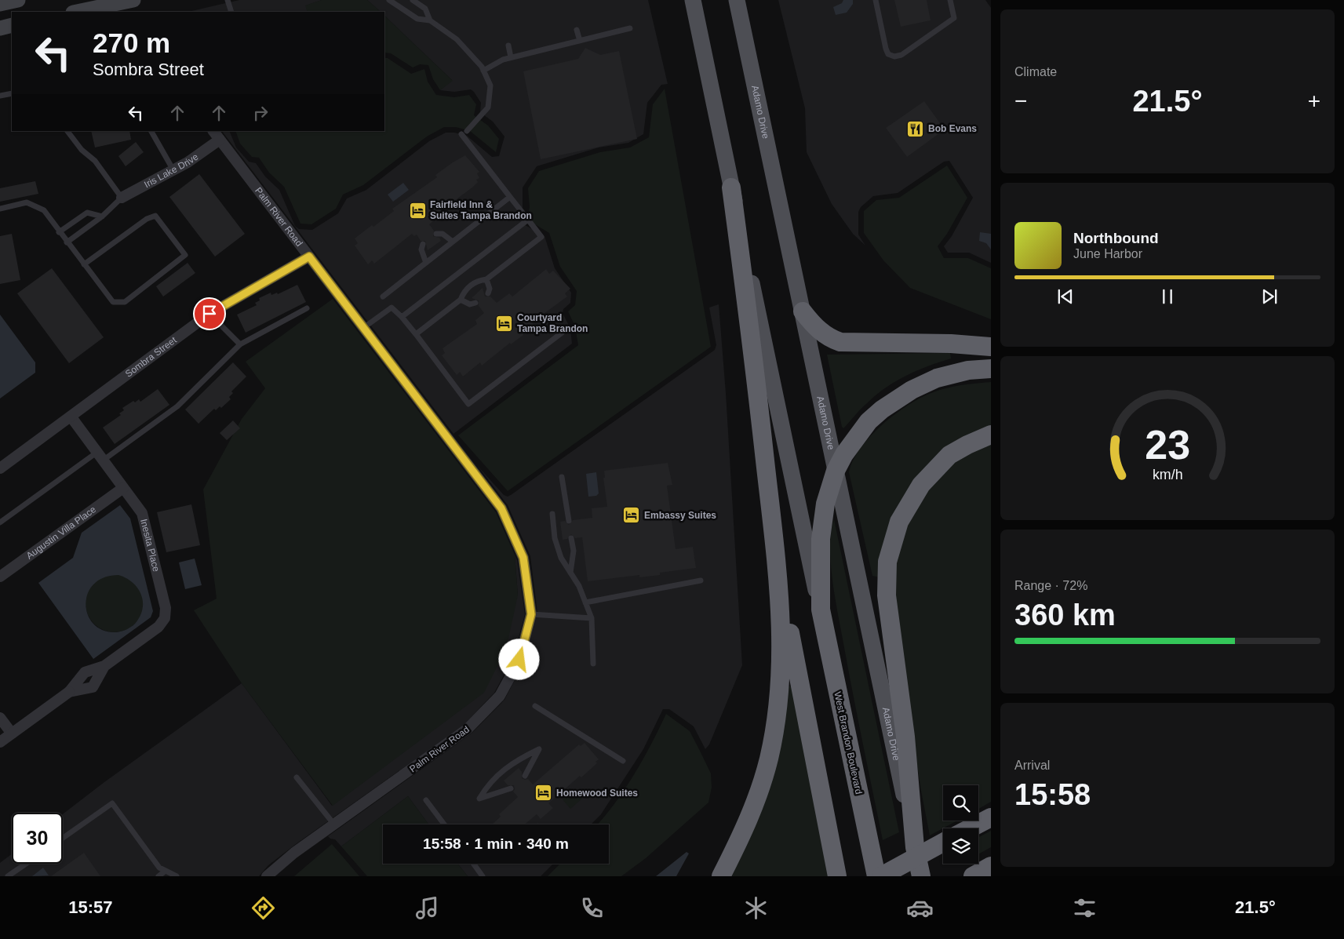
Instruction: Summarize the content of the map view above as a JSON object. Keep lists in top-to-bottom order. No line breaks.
{"streets":{"highway":["West Brandon Boulevard"],"main road":["Adamo Drive"],"street":["Iris Lake Drive","Palm River Road","Sombra Street","Augustin Villa Place","Inesita Place"]},"crossings":[["Adamo Drive","West Brandon Boulevard"],["Iris Lake Drive","Palm River Road"],["Palm River Road","Sombra Street"],["Sombra Street","Inesita Place"],["Augustin Villa Place","Inesita Place"]],"places":{"restaurant":["Bob Evans"],"hotel":["Fairfield Inn & Suites Tampa Brandon","Courtyard Tampa Brandon","Embassy Suites","Homewood Suites"]},"page":{"tile":["Climate",["Range · 72%","360 km"],["Arrival","15:58"]],"turn":["270 m","Sombra Street"],"heat":["−","21.5°","+"],"song":["Northbound","June Harbor"],"limit":"30","trip":"15:58 · 1 min · 340 m","tabs":["15:57","21.5°"],"gauge":["23","km/h"]}}
